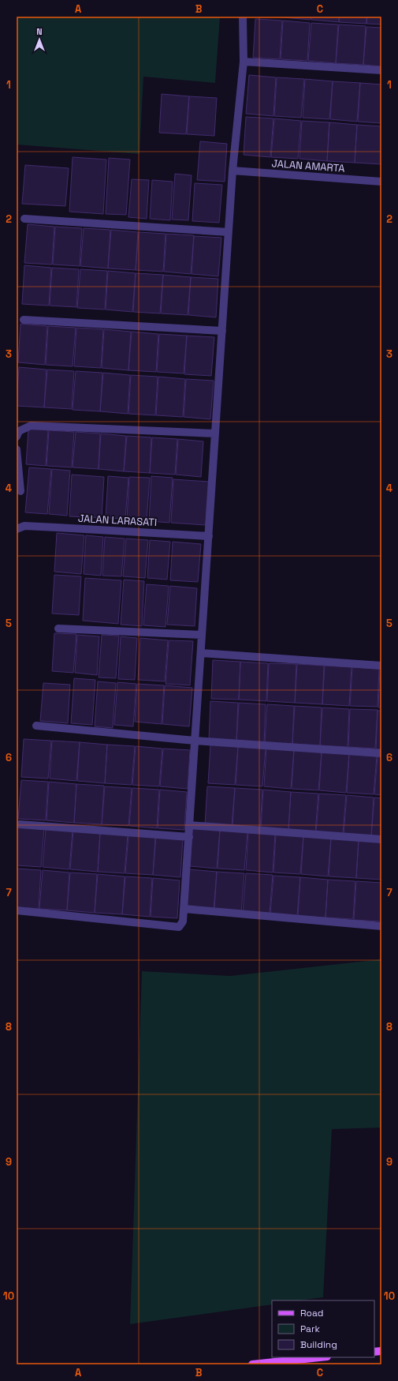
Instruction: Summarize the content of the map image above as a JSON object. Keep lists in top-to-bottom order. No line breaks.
{"streets":{"street":["JALAN AMARTA","JALAN LARASATI"]},"legend":["Road","Park","Building"],"north":"top","grid":{"columns":["A","B","C"],"rows":["1","2","3","4","5","6","7","8","9","10"]}}
